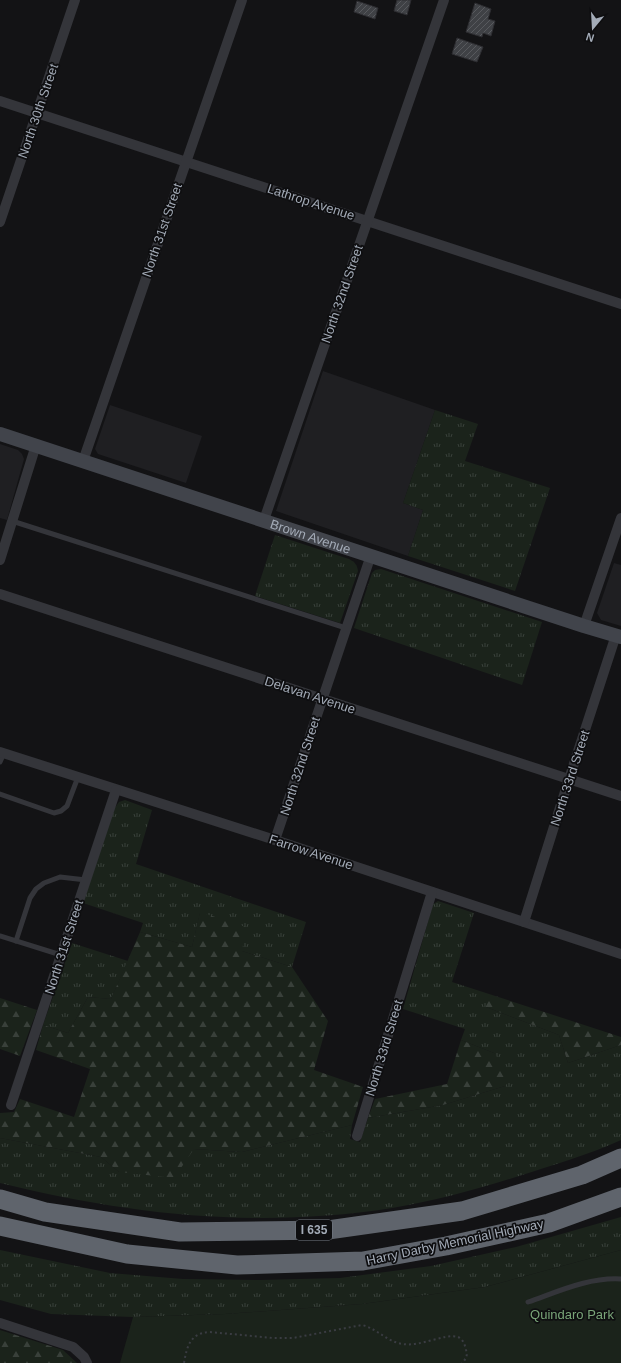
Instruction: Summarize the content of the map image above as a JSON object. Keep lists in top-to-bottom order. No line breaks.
{"streets":{"highway":["I 635","Harry Darby Memorial Highway"],"main road":["Brown Avenue"],"street":["North 30th Street","Lathrop Avenue","North 31st Street","North 32nd Street","Delavan Avenue","North 33rd Street","Farrow Avenue"]},"crossings":[["North 30th Street","Lathrop Avenue"],["Lathrop Avenue","North 31st Street"],["Lathrop Avenue","North 32nd Street"],["North 31st Street","Brown Avenue"],["North 31st Street","Farrow Avenue"],["North 32nd Street","Brown Avenue"],["North 32nd Street","Delavan Avenue"],["North 32nd Street","Farrow Avenue"],["Brown Avenue","North 33rd Street"],["Delavan Avenue","North 33rd Street"],["North 33rd Street","Farrow Avenue"]],"parks":["Quindaro Park"],"north":"bottom"}
